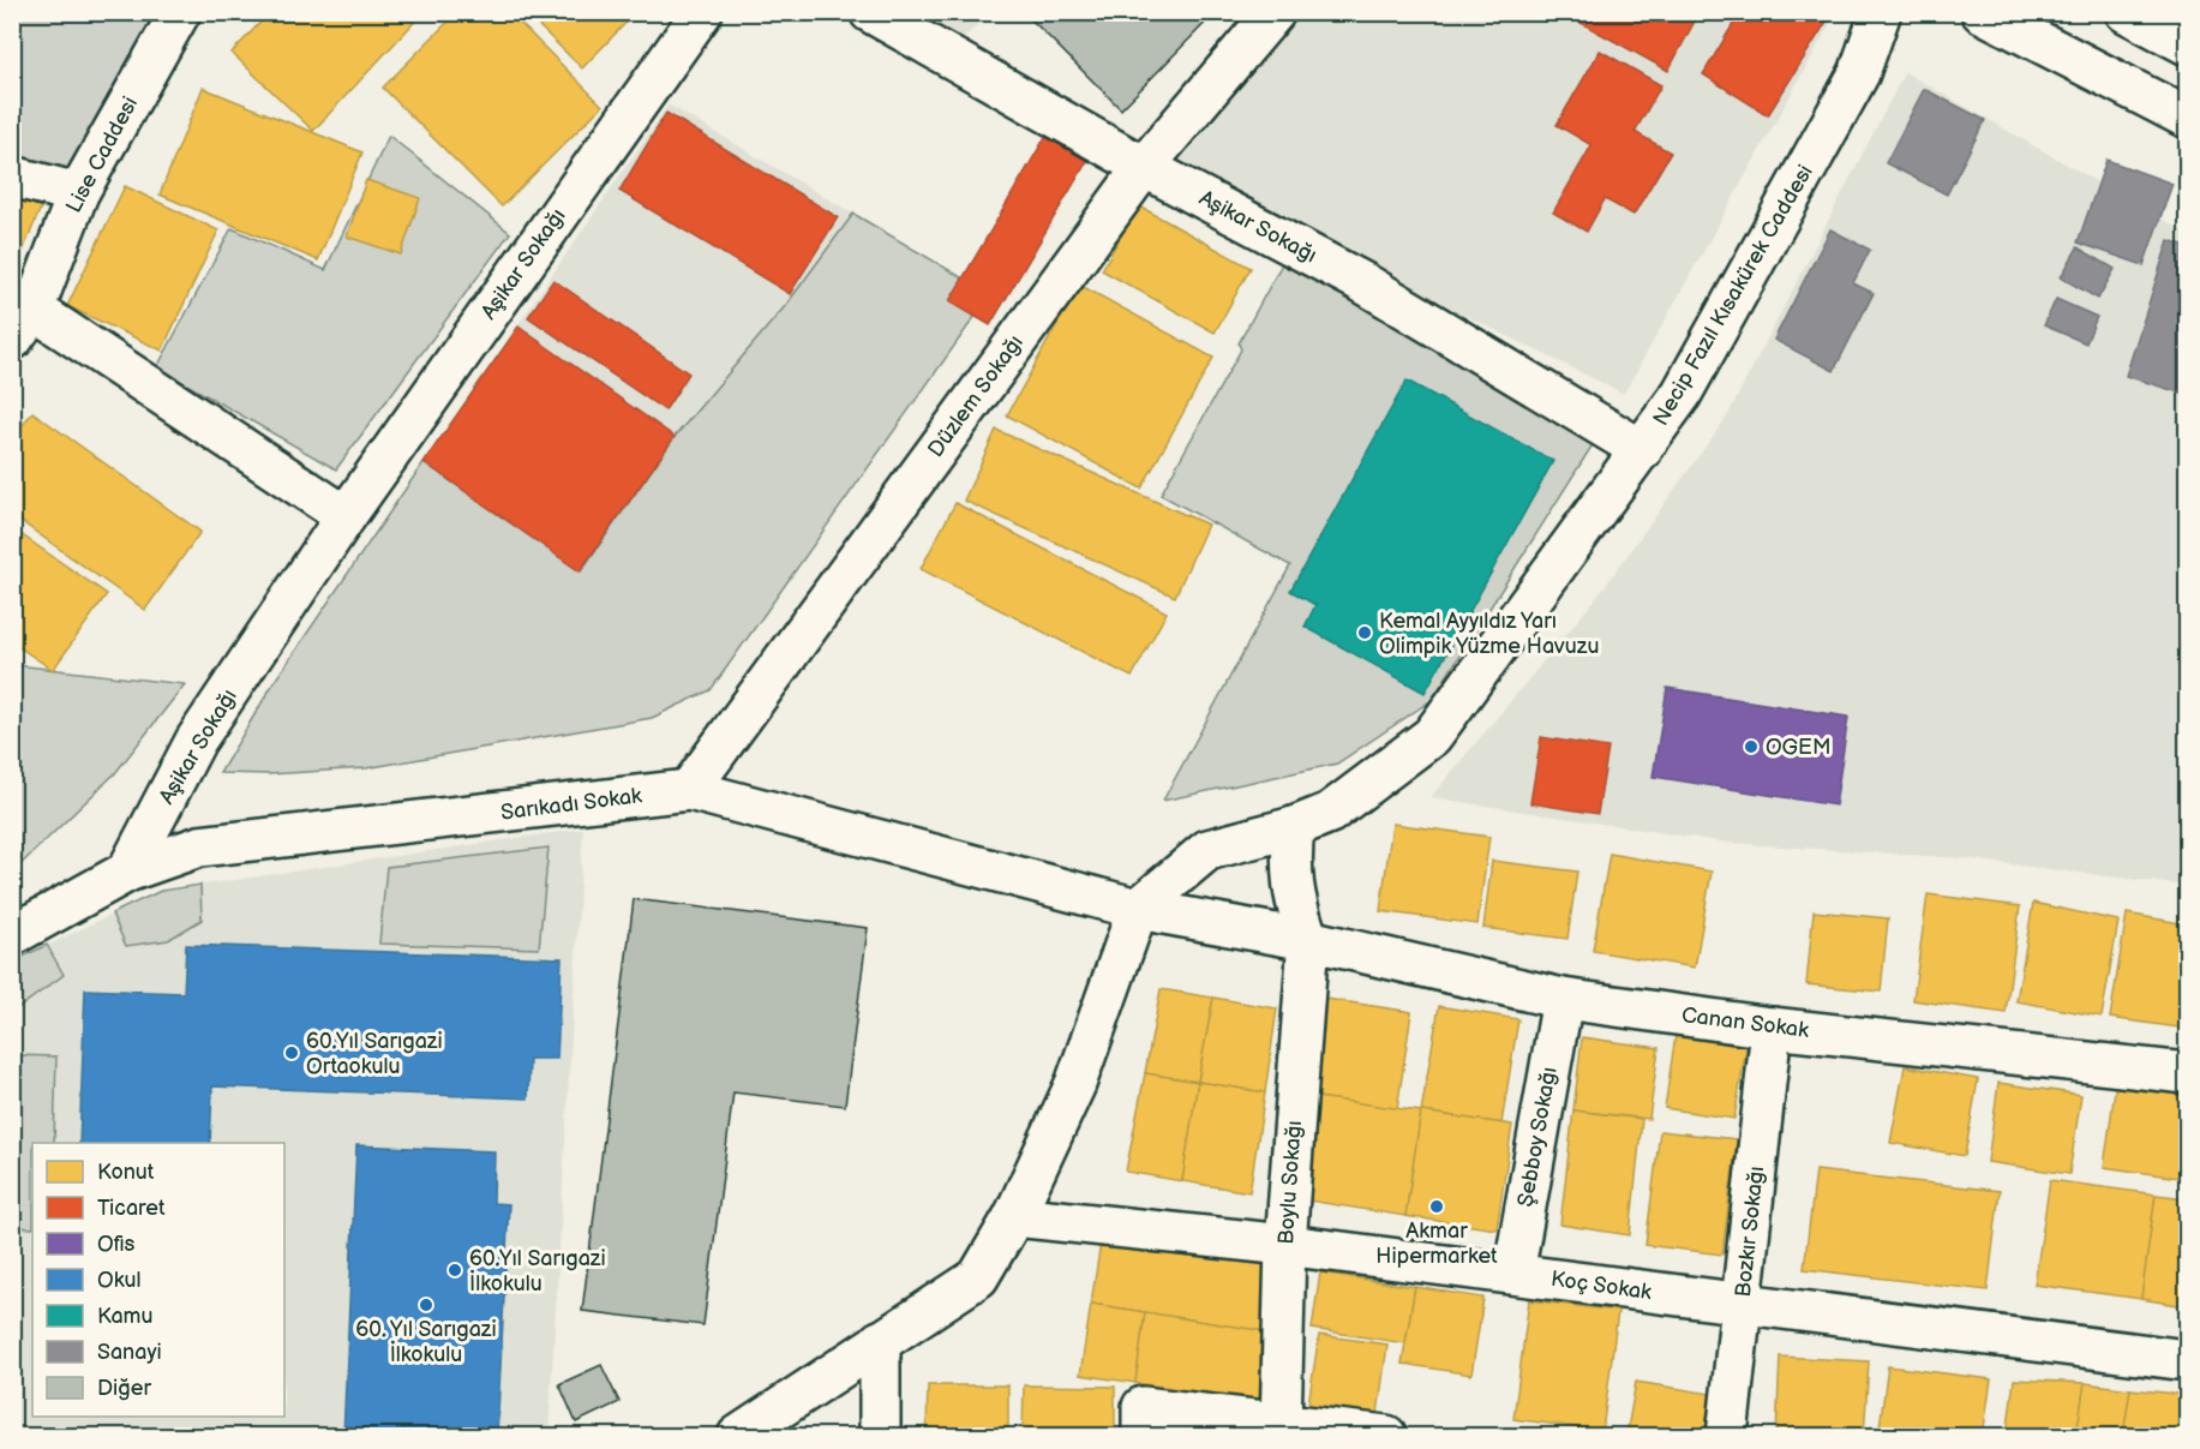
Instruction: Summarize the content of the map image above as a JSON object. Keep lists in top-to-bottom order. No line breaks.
{"streets":{"street":["Lise Caddesi","Aşikar Sokağı","Necip Fazıl Kısakürek Caddesi","Düzlem Sokağı","Sarıkadı Sokak","Canan Sokak","Şebboy Sokağı","Boylu Sokağı","Bozkır Sokağı","Koç Sokak"]},"crossings":[["Aşikar Sokağı","Necip Fazıl Kısakürek Caddesi"],["Aşikar Sokağı","Düzlem Sokağı"],["Aşikar Sokağı","Sarıkadı Sokak"],["Necip Fazıl Kısakürek Caddesi","Sarıkadı Sokak"],["Necip Fazıl Kısakürek Caddesi","Canan Sokak"],["Düzlem Sokağı","Sarıkadı Sokak"],["Sarıkadı Sokak","Canan Sokak"],["Canan Sokak","Şebboy Sokağı"],["Canan Sokak","Boylu Sokağı"],["Canan Sokak","Bozkır Sokağı"],["Şebboy Sokağı","Koç Sokak"],["Boylu Sokağı","Koç Sokak"],["Bozkır Sokağı","Koç Sokak"]],"places":["Kemal Ayyıldız Yarı Olimpik Yüzme Havuzu","OGEM","60.Yıl Sarıgazi Ortaokulu","Akmar Hipermarket","60.Yıl Sarıgazi İlkokulu","60. Yıl Sarıgazi İlkokulu"],"legend":["Konut","Ticaret","Ofis","Okul","Kamu","Sanayi","Diğer"]}
